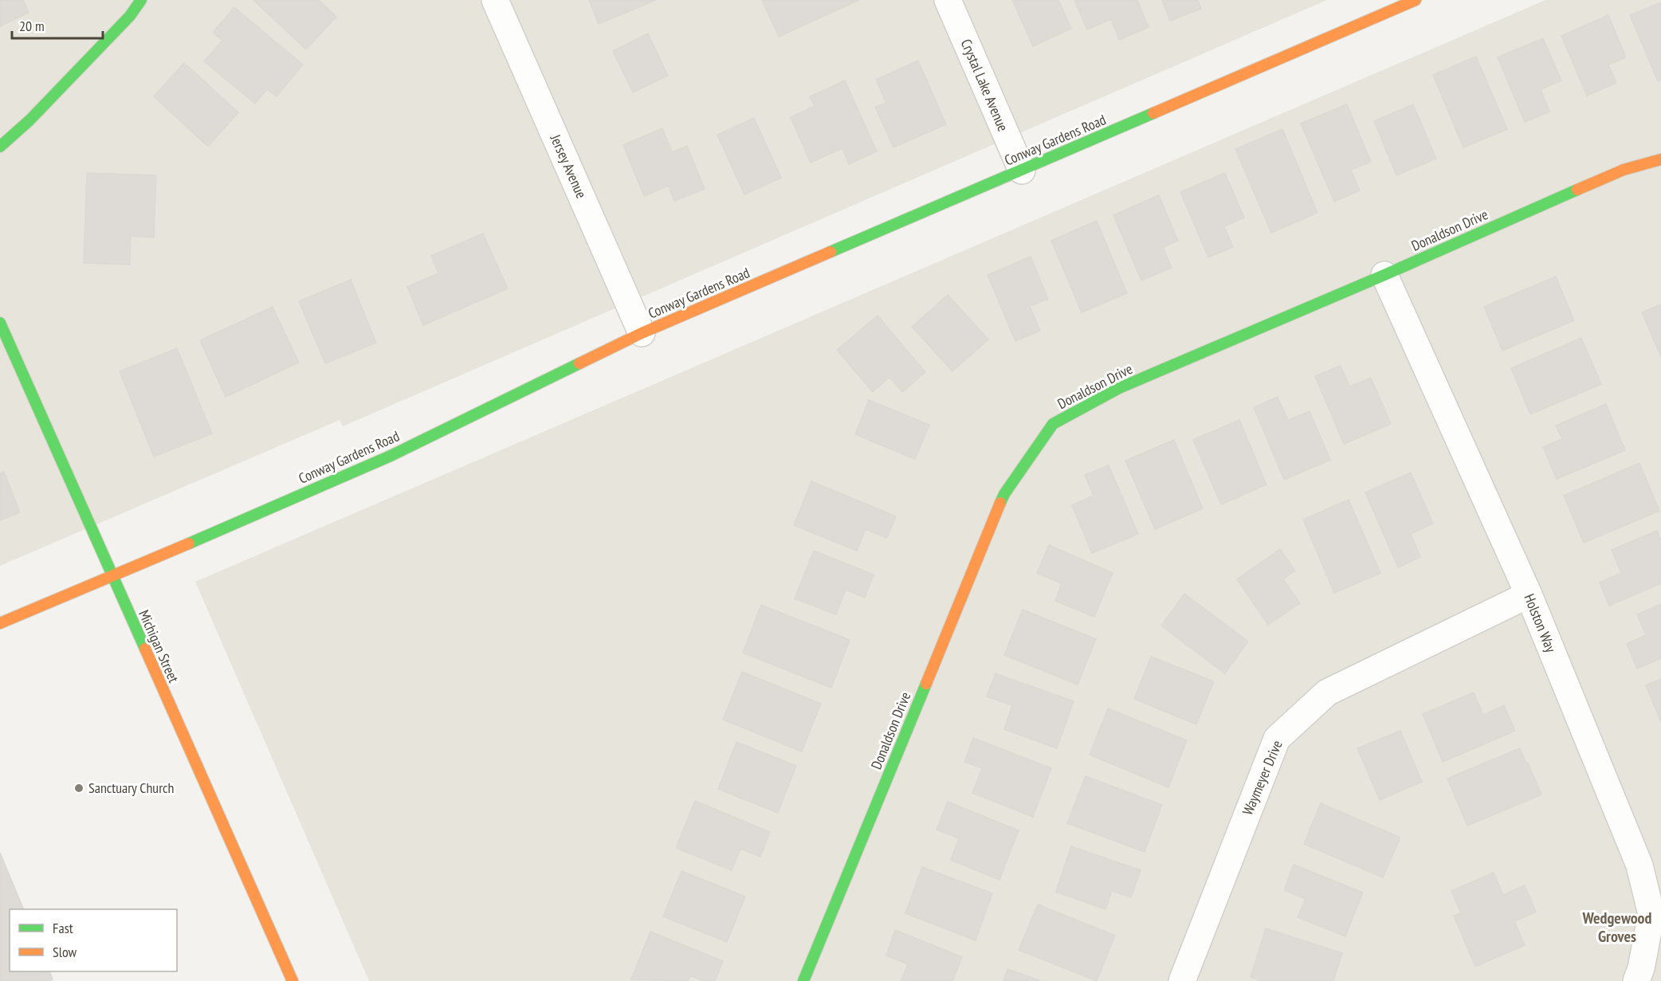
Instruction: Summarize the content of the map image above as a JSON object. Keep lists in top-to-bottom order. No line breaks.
{"streets":{"street":["Crystal Lake Avenue","Conway Gardens Road","Jersey Avenue","Donaldson Drive","Holston Way","Michigan Street","Waymeyer Drive"]},"crossings":[["Crystal Lake Avenue","Conway Gardens Road"],["Conway Gardens Road","Jersey Avenue"],["Conway Gardens Road","Michigan Street"],["Donaldson Drive","Holston Way"],["Holston Way","Waymeyer Drive"]],"districts":["Wedgewood Groves"],"places":["Sanctuary Church"],"legend":["Fast","Slow"],"scale_bar":"20 m"}
